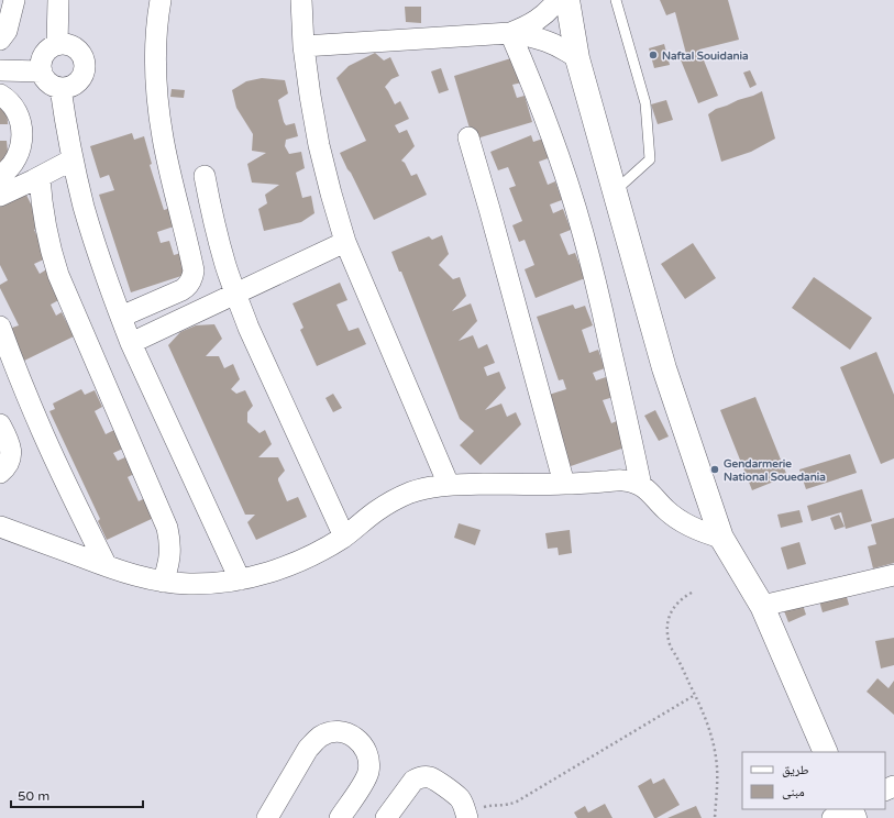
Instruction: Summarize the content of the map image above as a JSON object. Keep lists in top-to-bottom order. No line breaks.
{"places":["Naftal Souidania","Gendarmerie National Souedania"],"legend":["طريق","مبنى"],"scale_bar":"50 m"}
